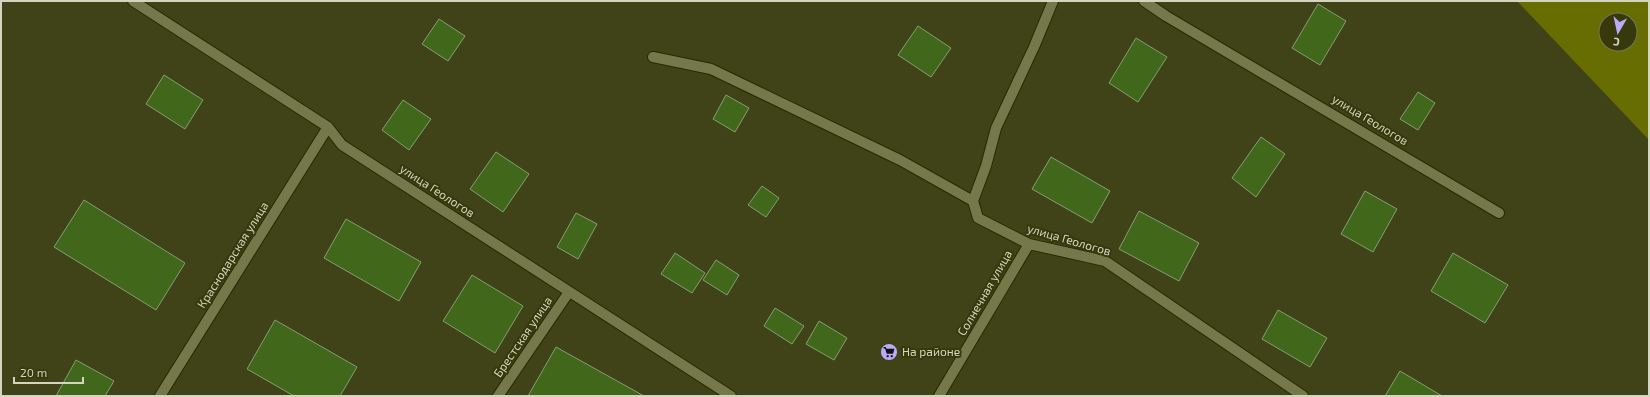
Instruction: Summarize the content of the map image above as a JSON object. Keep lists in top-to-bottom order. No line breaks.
{"streets":{"street":["улица Геологов","Краснодарская улица","Солнечная улица","Брестская улица"]},"crossings":[["улица Геологов","Краснодарская улица"],["улица Геологов","Солнечная улица"],["улица Геологов","Брестская улица"]],"places":{"supermarket":["На районе"]},"scale_bar":"20 m","north":"bottom"}
